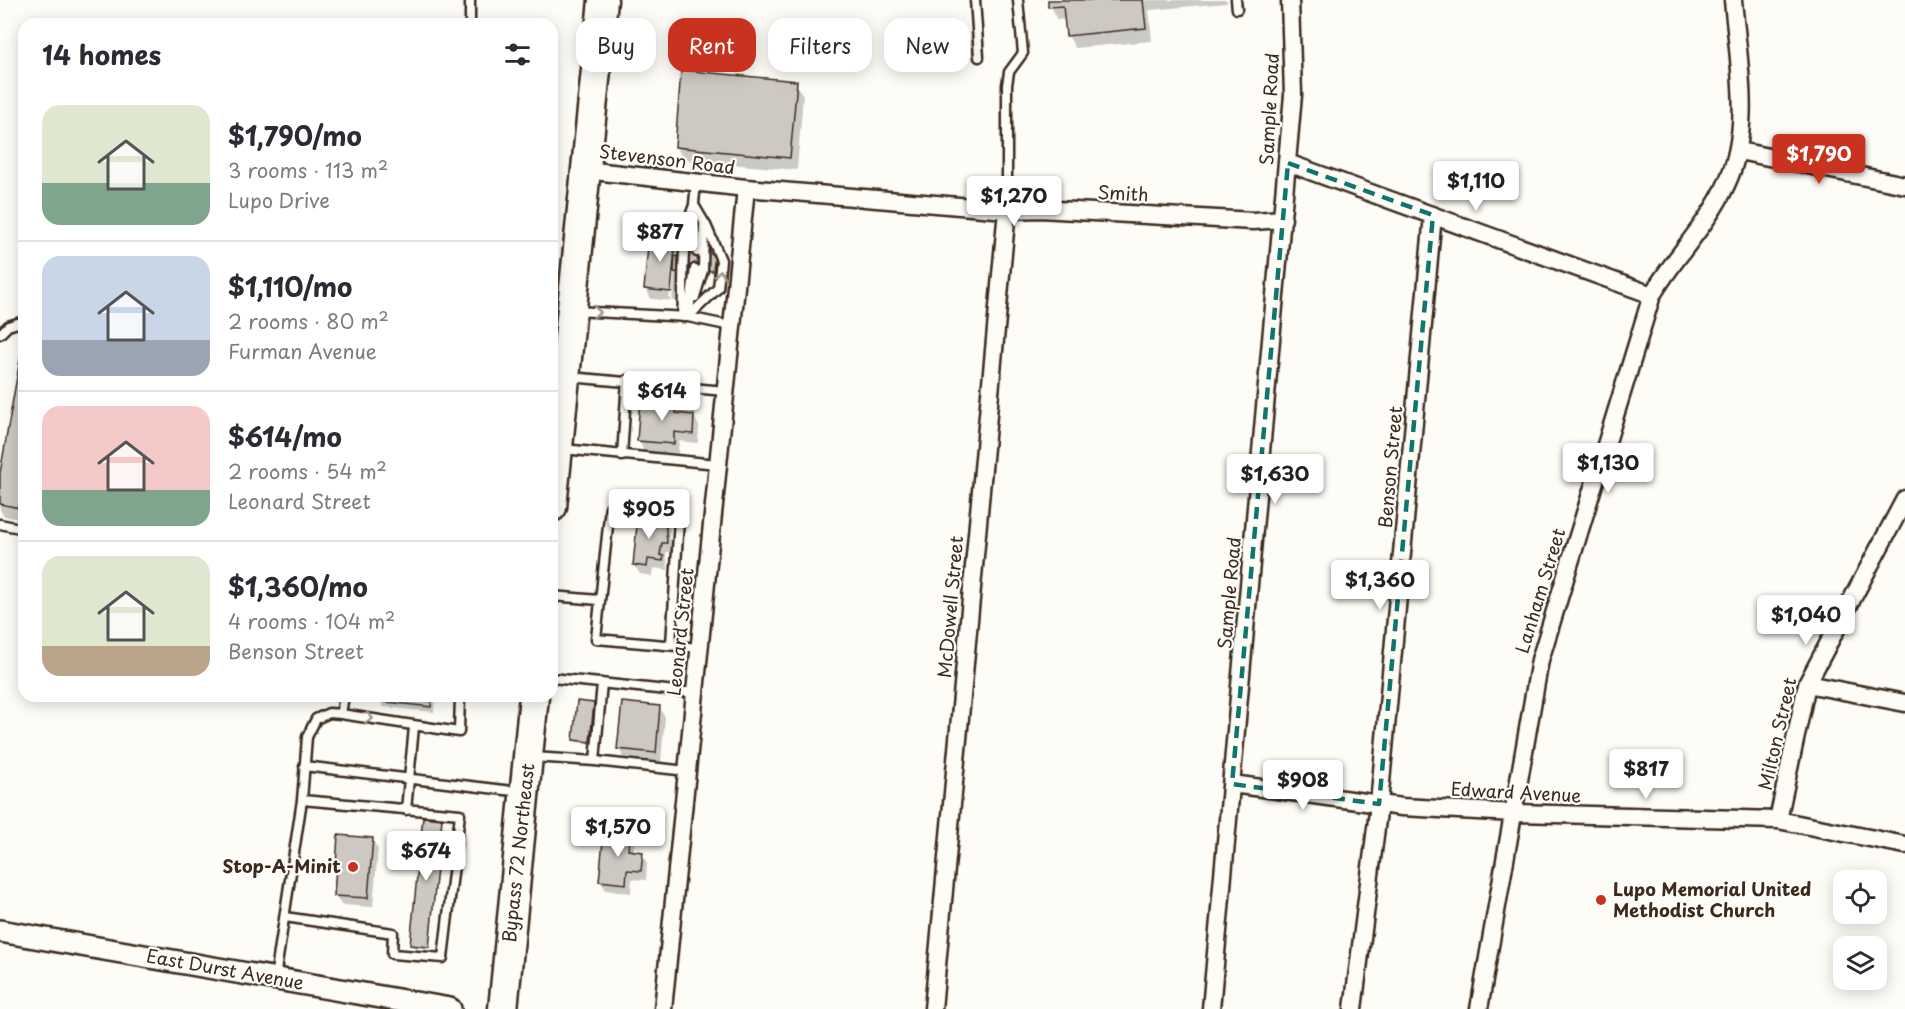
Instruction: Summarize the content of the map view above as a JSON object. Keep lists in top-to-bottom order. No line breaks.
{"streets":{"highway":["Bypass 72 Northeast"],"street":["Sample Road","Stevenson Road","Smith","Benson Street","Lanham Street","McDowell Street","Leonard Street","Milton Street","Edward Avenue","East Durst Avenue"]},"crossings":[["Sample Road","Smith"],["Sample Road","Edward Avenue"],["Stevenson Road","Smith"],["Stevenson Road","Leonard Street"],["Smith","McDowell Street"],["Smith","Leonard Street"],["Benson Street","Edward Avenue"],["Lanham Street","Edward Avenue"],["Milton Street","Edward Avenue"]],"places":["Stop-A-Minit","Lupo Memorial United Methodist Church"],"page":{"chip":["Buy","Rent","Filters","New"],"heading":"14 homes","list":[{"name":"$1,790/mo","note":"3 rooms · 113 m² · Lupo Drive"},{"name":"$1,110/mo","note":"2 rooms · 80 m² · Furman Avenue"},{"name":"$614/mo","note":"2 rooms · 54 m² · Leonard Street"},{"name":"$1,360/mo","note":"4 rooms · 104 m² · Benson Street"}],"price":["$1,790","$1,110","$1,270","$877","$614","$1,130","$1,630","$905","$1,360","$1,040","$817","$908","$1,570","$674"]}}
